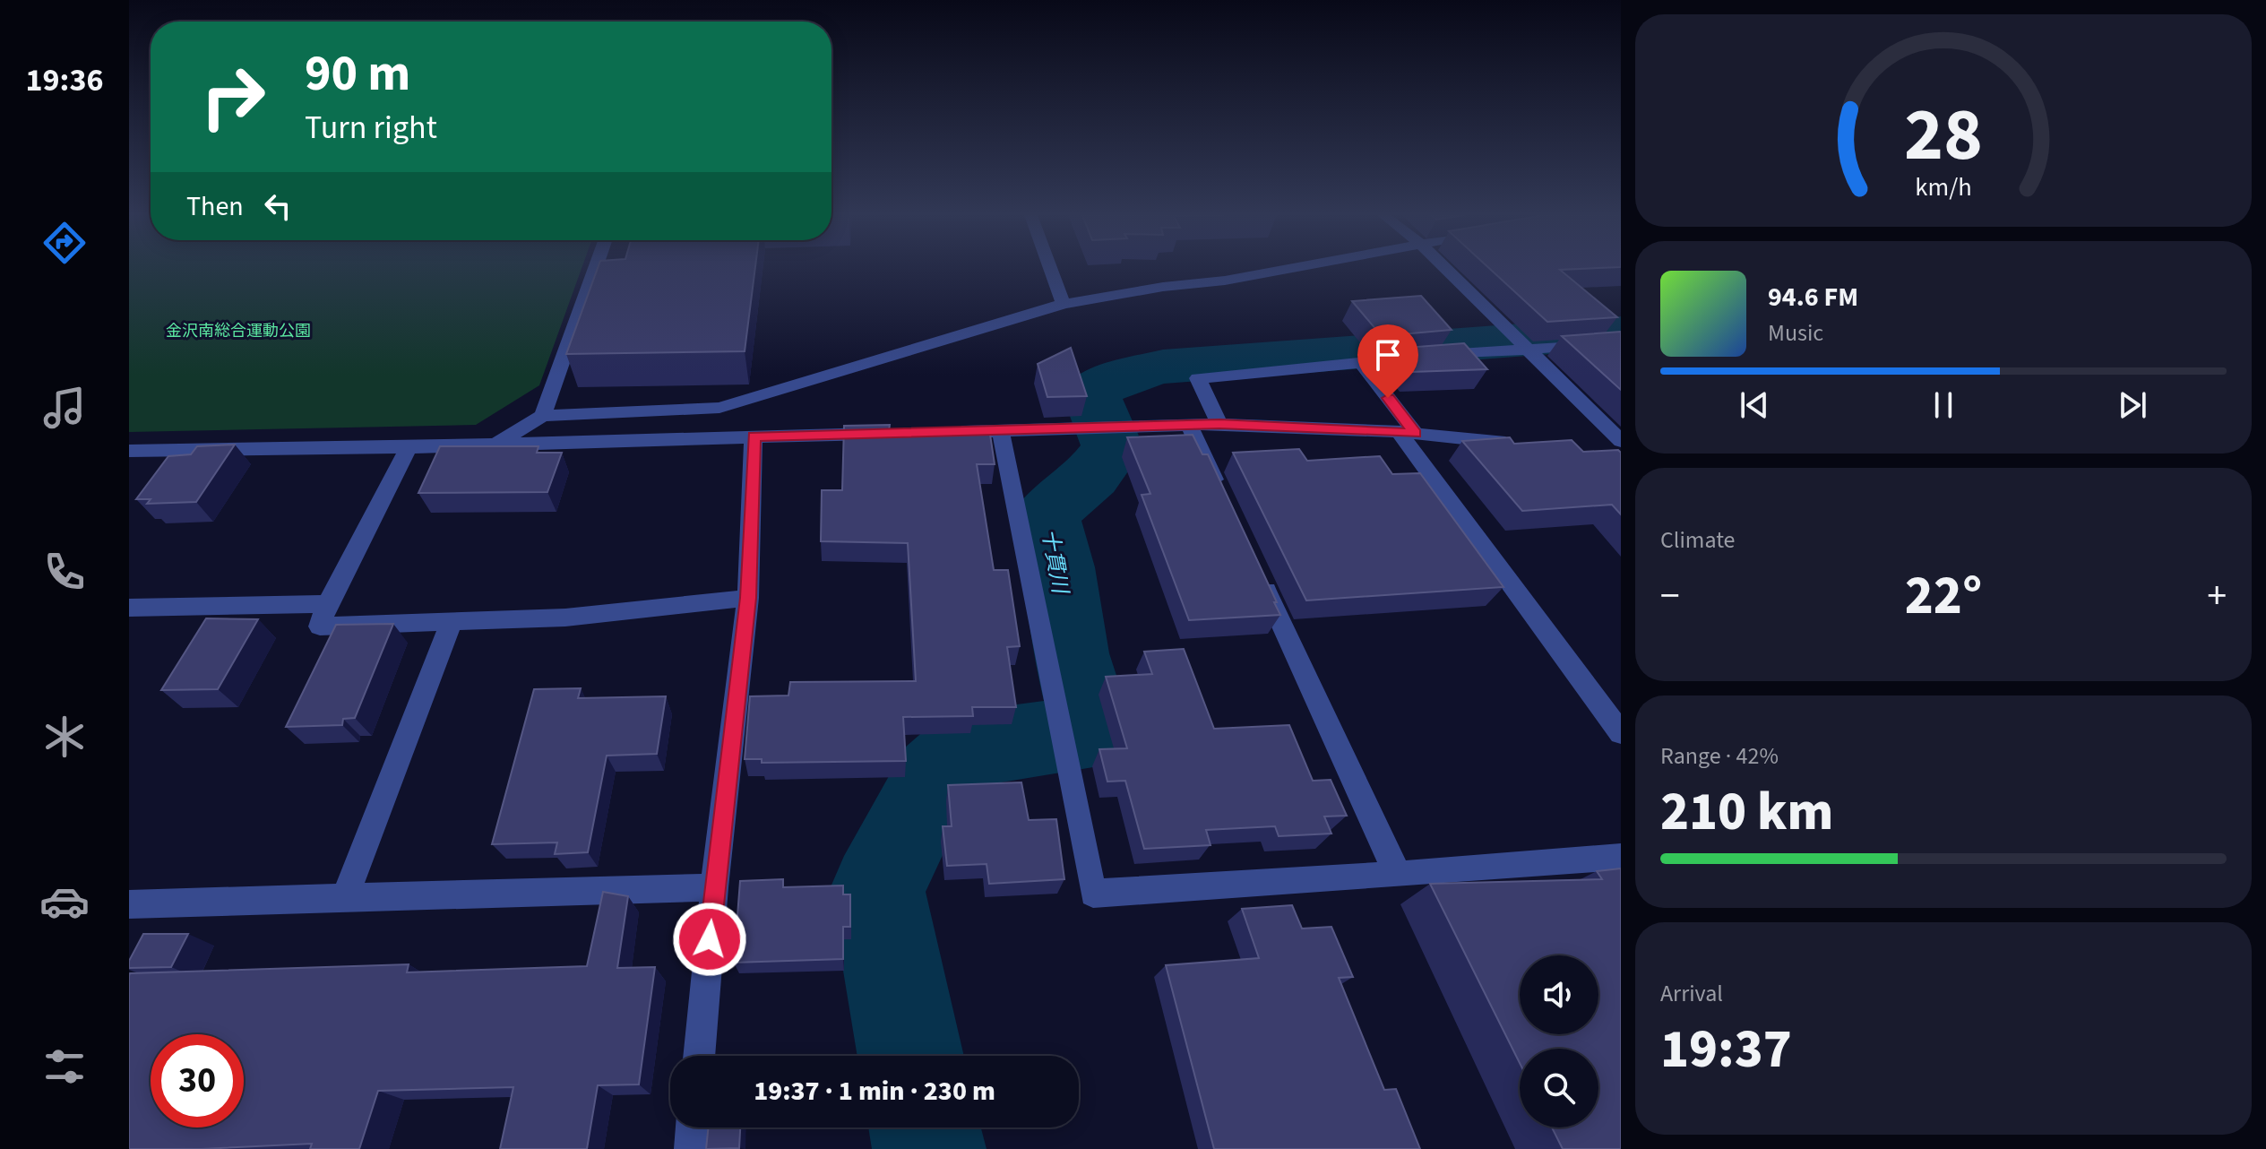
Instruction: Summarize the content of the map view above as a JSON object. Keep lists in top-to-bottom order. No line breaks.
{"water":["十貫川"],"parks":["金沢南総合運動公園"],"page":{"tabs":"19:36","turn":["90 m","Turn right"],"then":"Then","song":["94.6 FM","Music"],"tile":["Climate",["Range · 42%","210 km"],["Arrival","19:37"]],"heat":["−","22°","+"],"limit":"30","trip":"19:37 · 1 min · 230 m","gauge":["28","km/h"]}}
